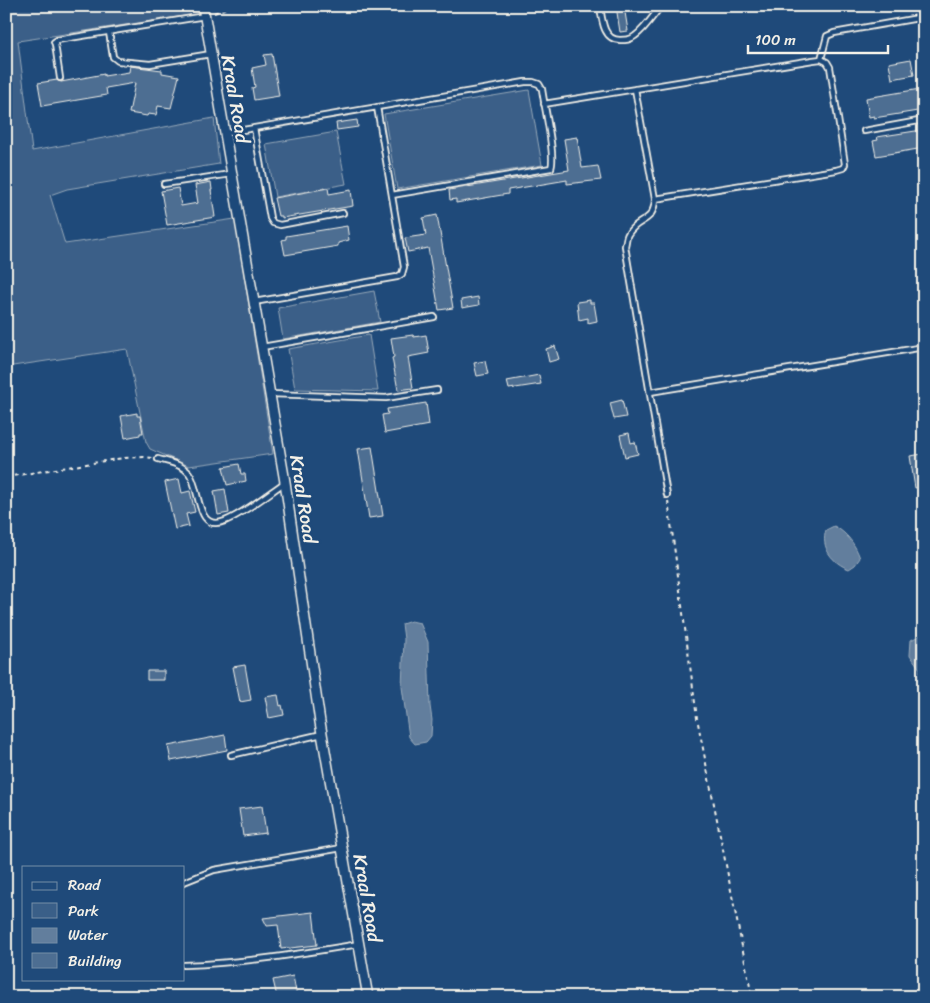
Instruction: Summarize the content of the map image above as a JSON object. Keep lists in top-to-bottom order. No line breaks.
{"streets":{"street":["Kraal Road"]},"legend":["Road","Park","Water","Building"],"scale_bar":"100 m"}
